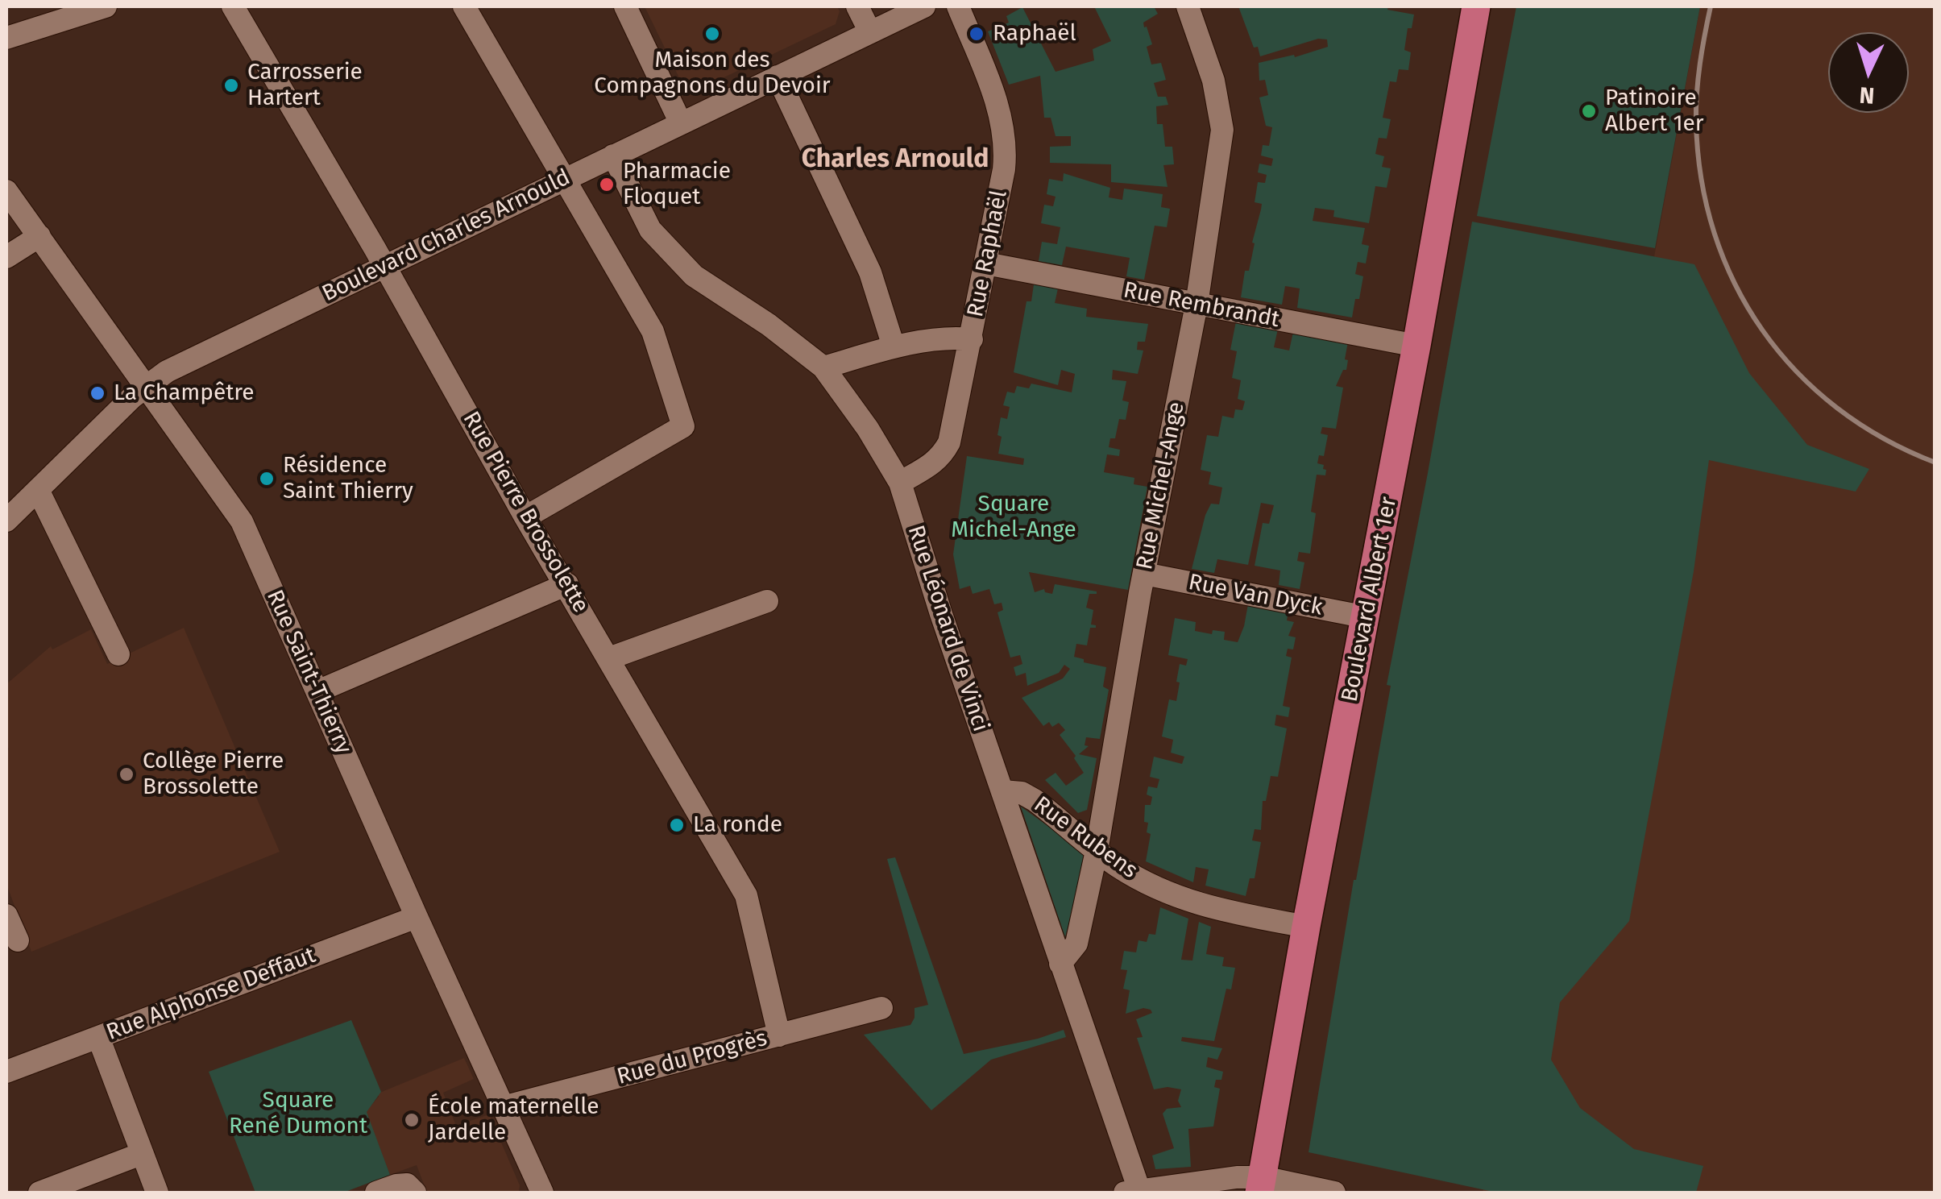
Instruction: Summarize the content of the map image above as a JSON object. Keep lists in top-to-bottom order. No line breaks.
{"streets":{"main road":["Boulevard Albert 1er"],"street":["Boulevard Charles Arnould","Rue Raphaël","Rue Rembrandt","Rue Michel-Ange","Rue Pierre Brossolette","Rue Van Dyck","Rue Léonard de Vinci","Rue Saint-Thierry","Rue Rubens","Rue Alphonse Deffaut","Rue du Progrès"]},"crossings":[["Boulevard Charles Arnould","Rue Pierre Brossolette"],["Boulevard Charles Arnould","Rue Léonard de Vinci"],["Boulevard Charles Arnould","Rue Saint-Thierry"],["Rue Raphaël","Rue Rembrandt"],["Rue Raphaël","Rue Léonard de Vinci"],["Rue Rembrandt","Rue Michel-Ange"],["Rue Rembrandt","Boulevard Albert 1er"],["Rue Michel-Ange","Rue Van Dyck"],["Rue Michel-Ange","Rue Léonard de Vinci"],["Rue Michel-Ange","Rue Rubens"],["Rue Pierre Brossolette","Rue du Progrès"],["Rue Van Dyck","Boulevard Albert 1er"],["Boulevard Albert 1er","Rue Rubens"],["Rue Léonard de Vinci","Rue Rubens"],["Rue Saint-Thierry","Rue Alphonse Deffaut"],["Rue Saint-Thierry","Rue du Progrès"]],"districts":["Charles Arnould"],"parks":["Square Michel-Ange","Square René Dumont"],"places":["Maison des Compagnons du Devoir","Raphaël","Carrosserie Hartert","Patinoire Albert 1er","Pharmacie Floquet","La Champêtre","Résidence Saint Thierry","Collège Pierre Brossolette","La ronde","École maternelle Jardelle"],"north":"bottom"}
